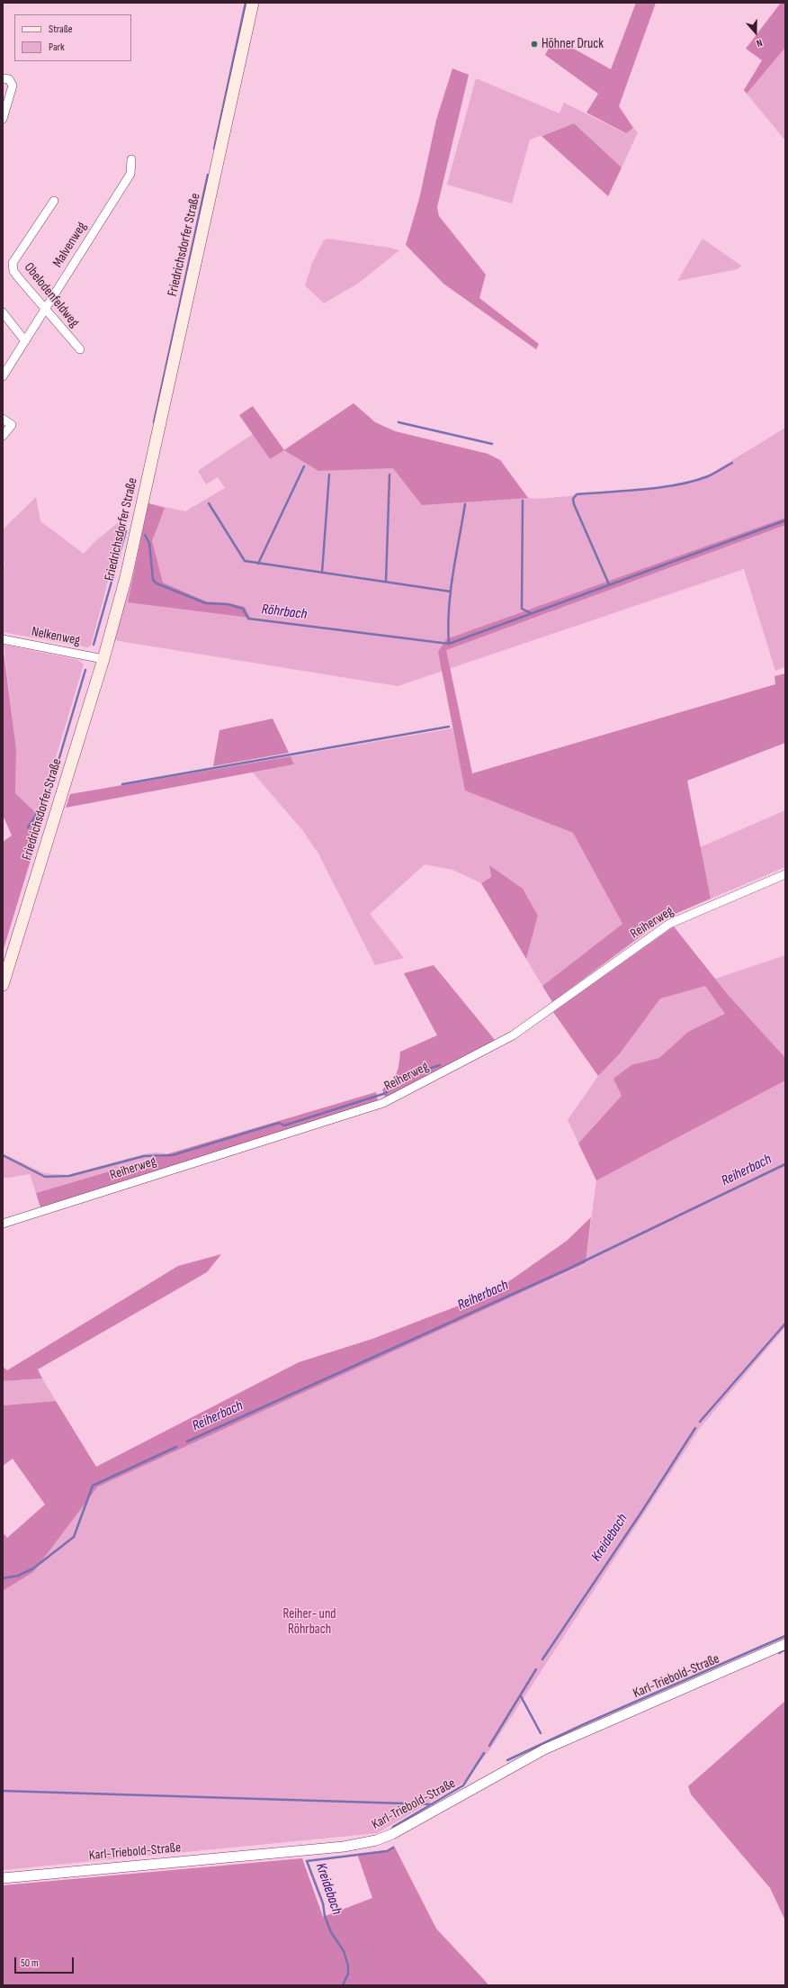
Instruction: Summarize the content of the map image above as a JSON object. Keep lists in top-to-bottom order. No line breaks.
{"streets":{"main road":["Friedrichsdorfer Straße"],"street":["Malvenweg","Obelodenfeldweg","Nelkenweg","Reiherweg","Karl-Triebold-Straße"]},"crossings":[["Malvenweg","Obelodenfeldweg"],["Friedrichsdorfer Straße","Nelkenweg"]],"water":["Röhrbach","Reiherbach","Kreidebach"],"parks":["Reiher- und Röhrbach"],"places":["Höhner Druck"],"legend":["Straße","Park"],"scale_bar":"50 m","north":"bottom"}
